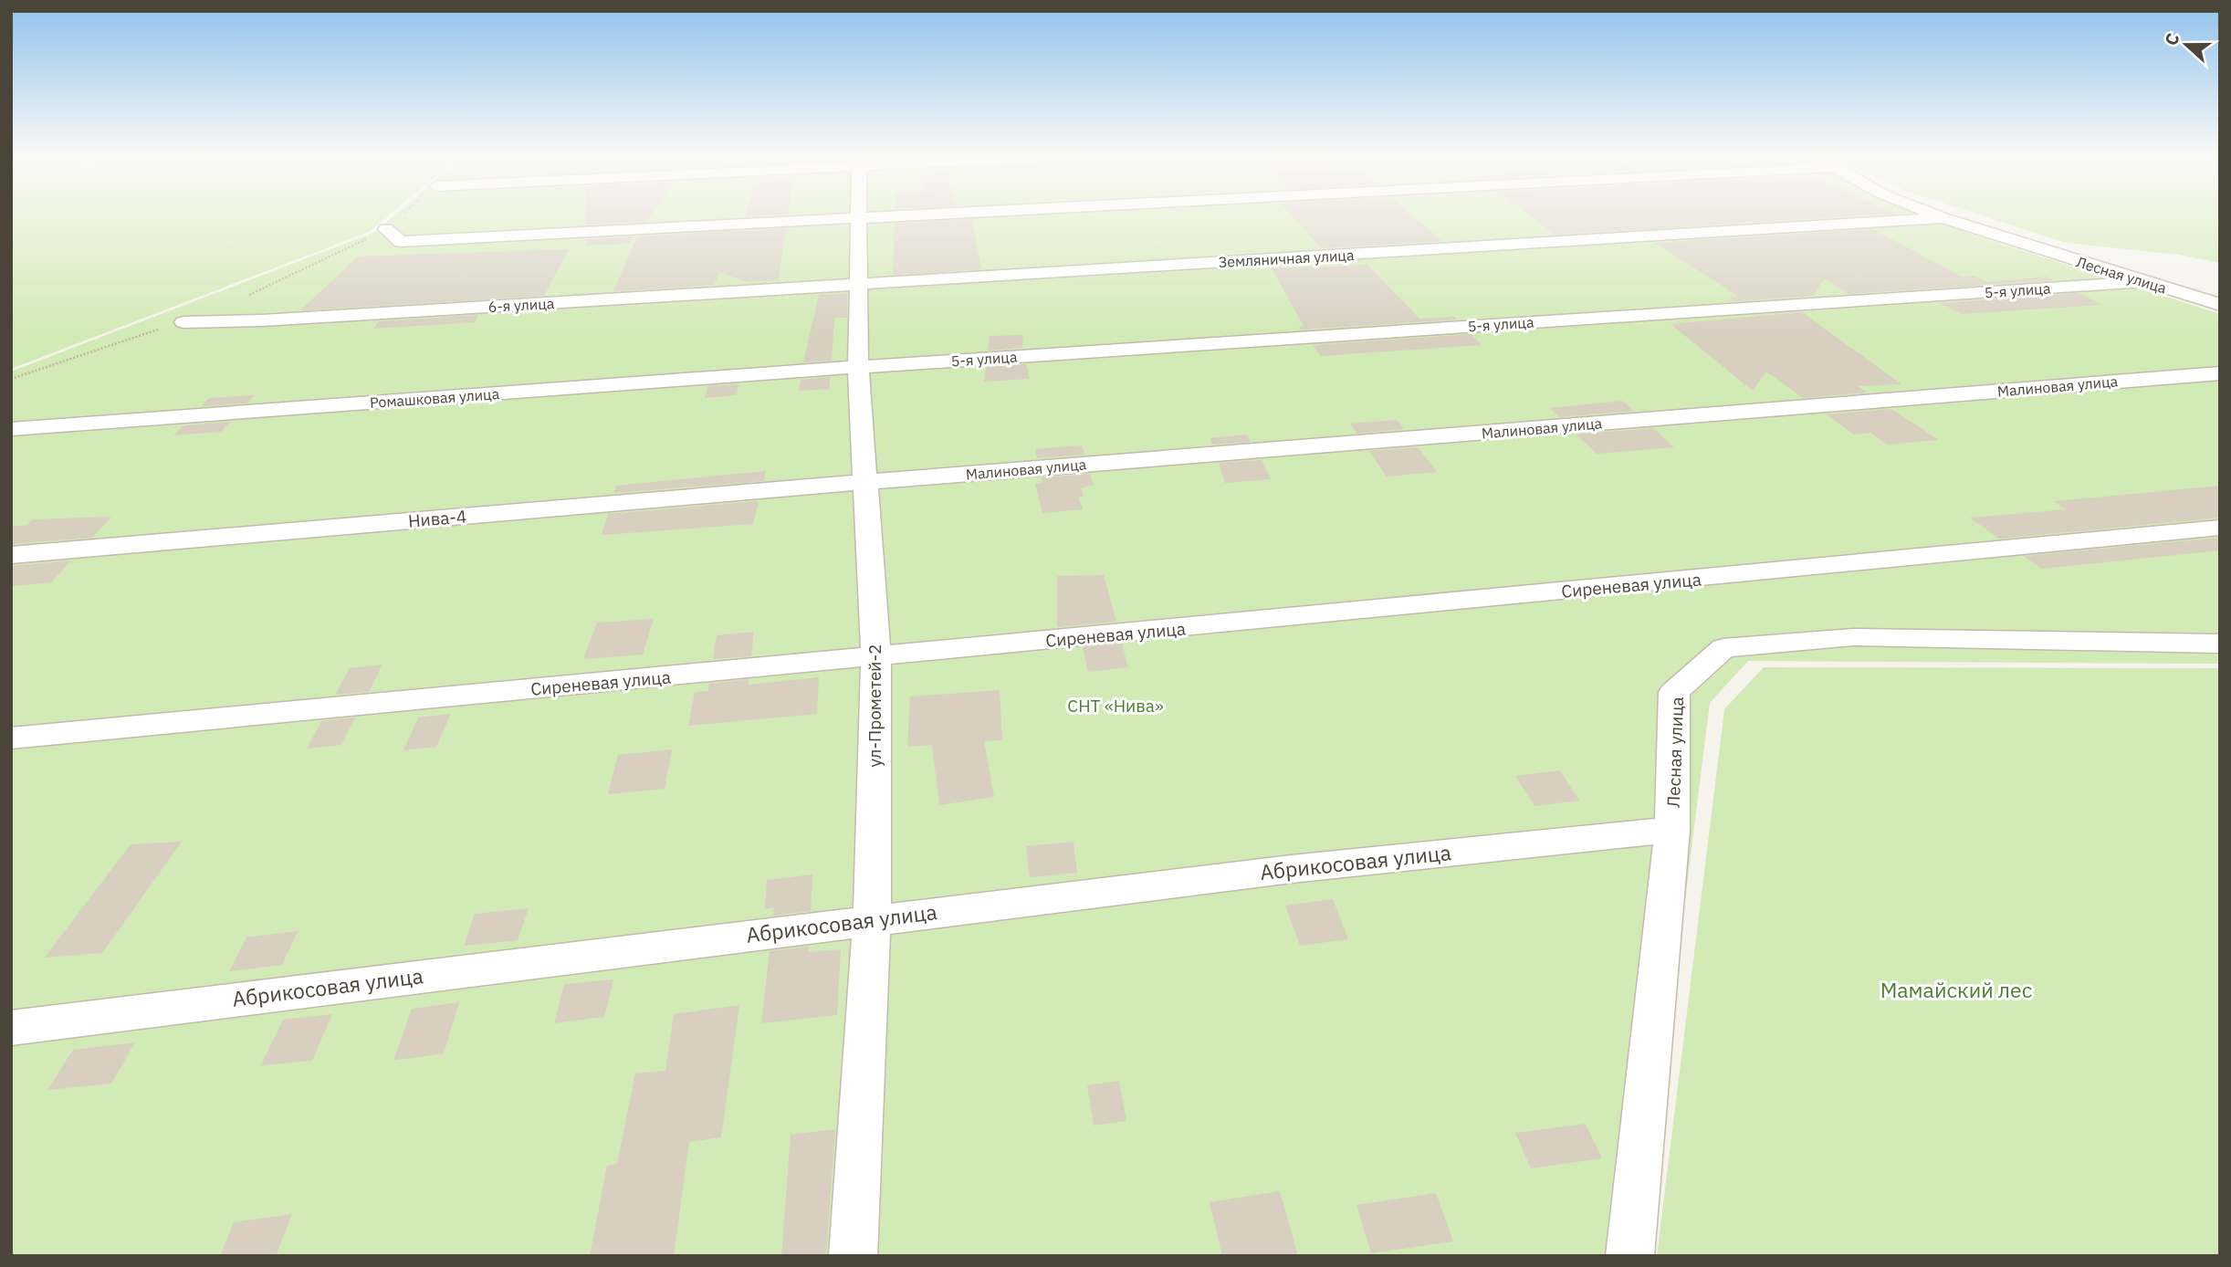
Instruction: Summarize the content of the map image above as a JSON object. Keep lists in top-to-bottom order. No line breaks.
{"streets":{"street":["Земляничная улица","Лесная улица","5-я улица","6-я улица","Малиновая улица","Ромашковая улица","Нива-4","Сиреневая улица","ул-Прометей-2","Абрикосовая улица"]},"crossings":[["Земляничная улица","Лесная улица"],["Земляничная улица","6-я улица"],["Земляничная улица","ул-Прометей-2"],["Лесная улица","5-я улица"],["Лесная улица","Абрикосовая улица"],["5-я улица","Ромашковая улица"],["5-я улица","ул-Прометей-2"],["6-я улица","ул-Прометей-2"],["Малиновая улица","Нива-4"],["Малиновая улица","ул-Прометей-2"],["Ромашковая улица","ул-Прометей-2"],["Нива-4","ул-Прометей-2"],["Сиреневая улица","ул-Прометей-2"],["ул-Прометей-2","Абрикосовая улица"]],"parks":["СНТ «Нива»","Мамайский лес"],"north":"left"}
